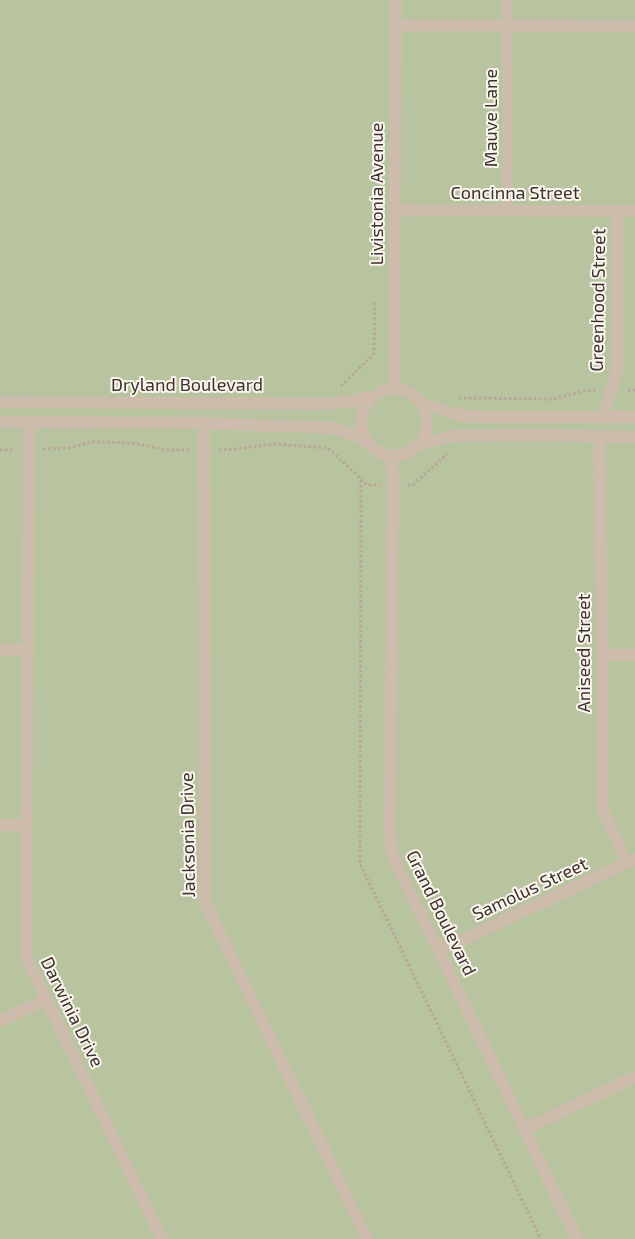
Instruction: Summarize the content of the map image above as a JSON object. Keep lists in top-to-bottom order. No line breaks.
{"streets":{"street":["Concinna Street","Livistonia Avenue","Greenhood Street","Dryland Boulevard","Aniseed Street","Jacksonia Drive","Samolus Street","Grand Boulevard","Darwinia Drive"],"lane":["Mauve Lane"]},"crossings":[["Mauve Lane","Concinna Street"],["Concinna Street","Livistonia Avenue"],["Concinna Street","Greenhood Street"],["Livistonia Avenue","Dryland Boulevard"],["Livistonia Avenue","Grand Boulevard"],["Dryland Boulevard","Grand Boulevard"],["Aniseed Street","Samolus Street"],["Samolus Street","Grand Boulevard"]]}
